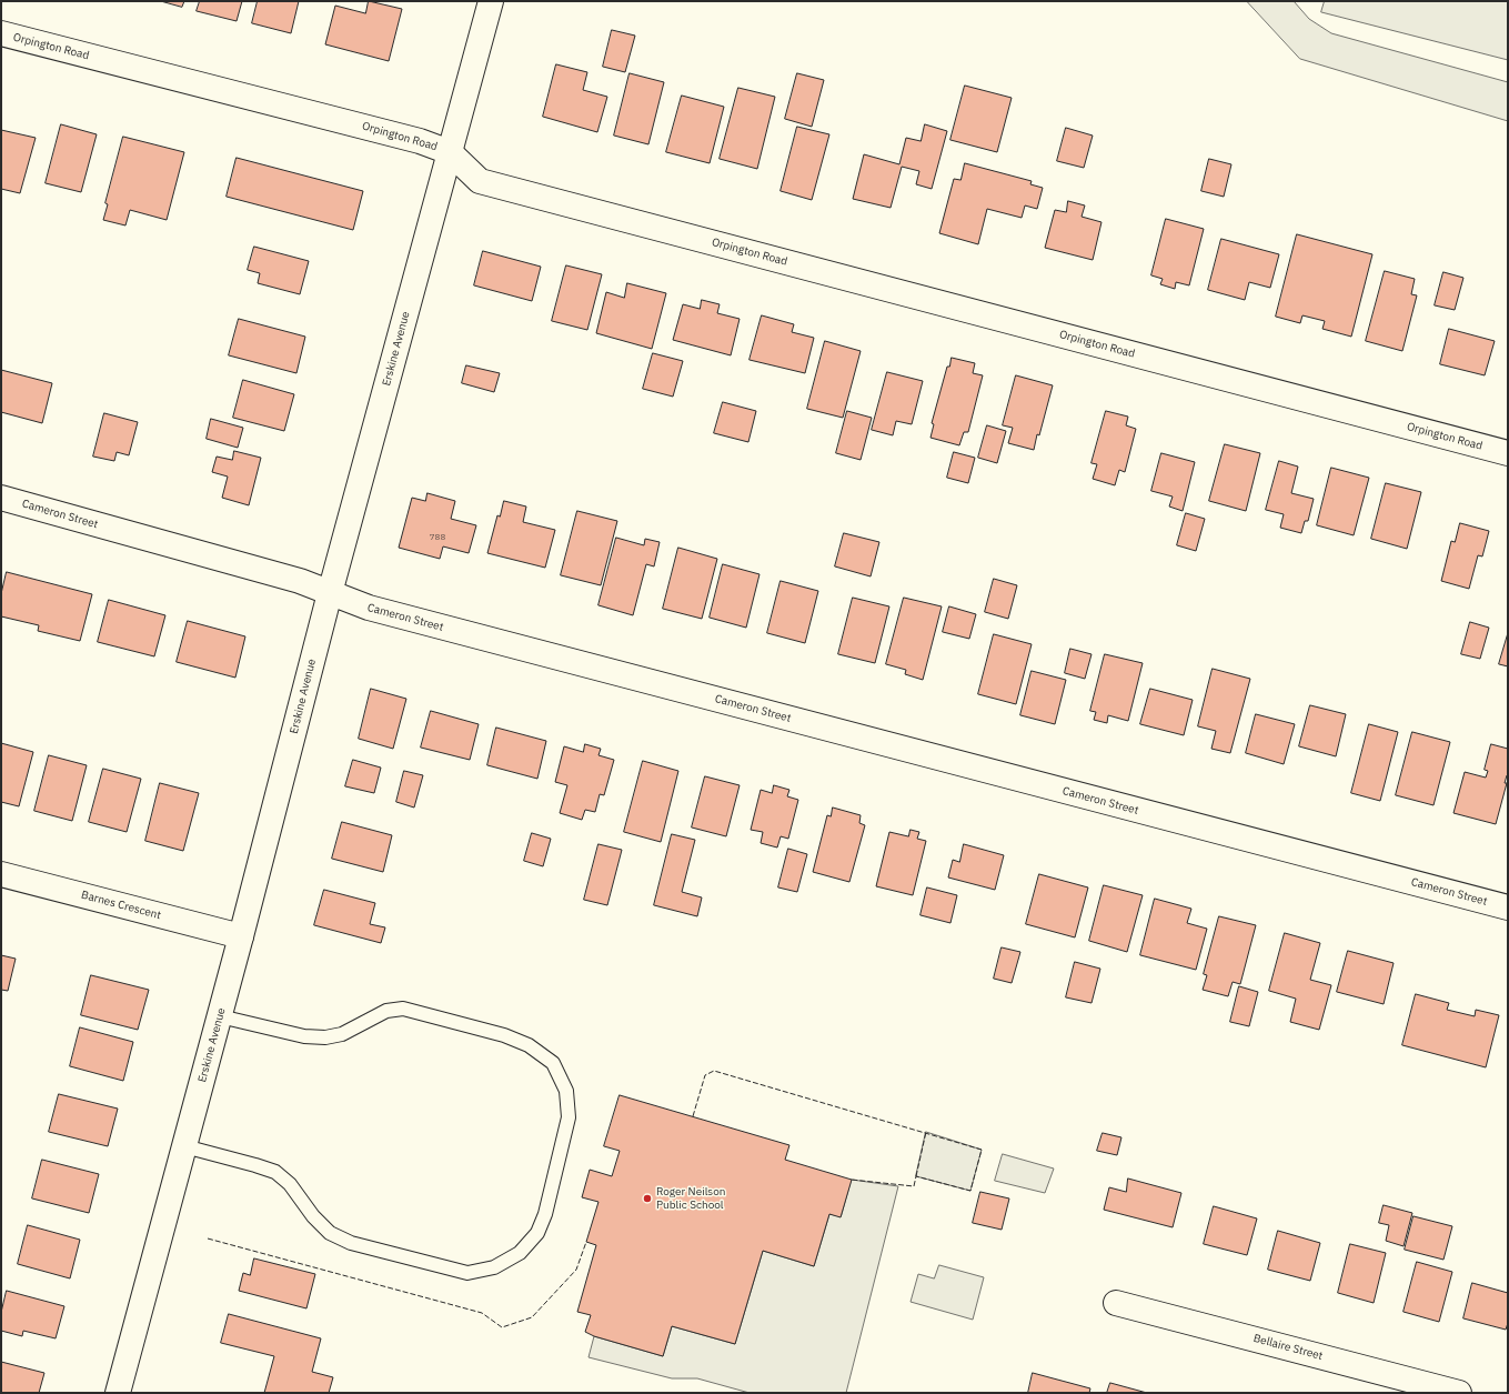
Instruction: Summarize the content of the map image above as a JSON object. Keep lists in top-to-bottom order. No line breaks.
{"streets":{"street":["Orpington Road","Erskine Avenue","Cameron Street","Barnes Crescent","Bellaire Street"]},"crossings":[["Orpington Road","Erskine Avenue"],["Erskine Avenue","Cameron Street"],["Erskine Avenue","Barnes Crescent"]],"places":["Roger Neilson Public School"],"house_numbers":["788"]}
